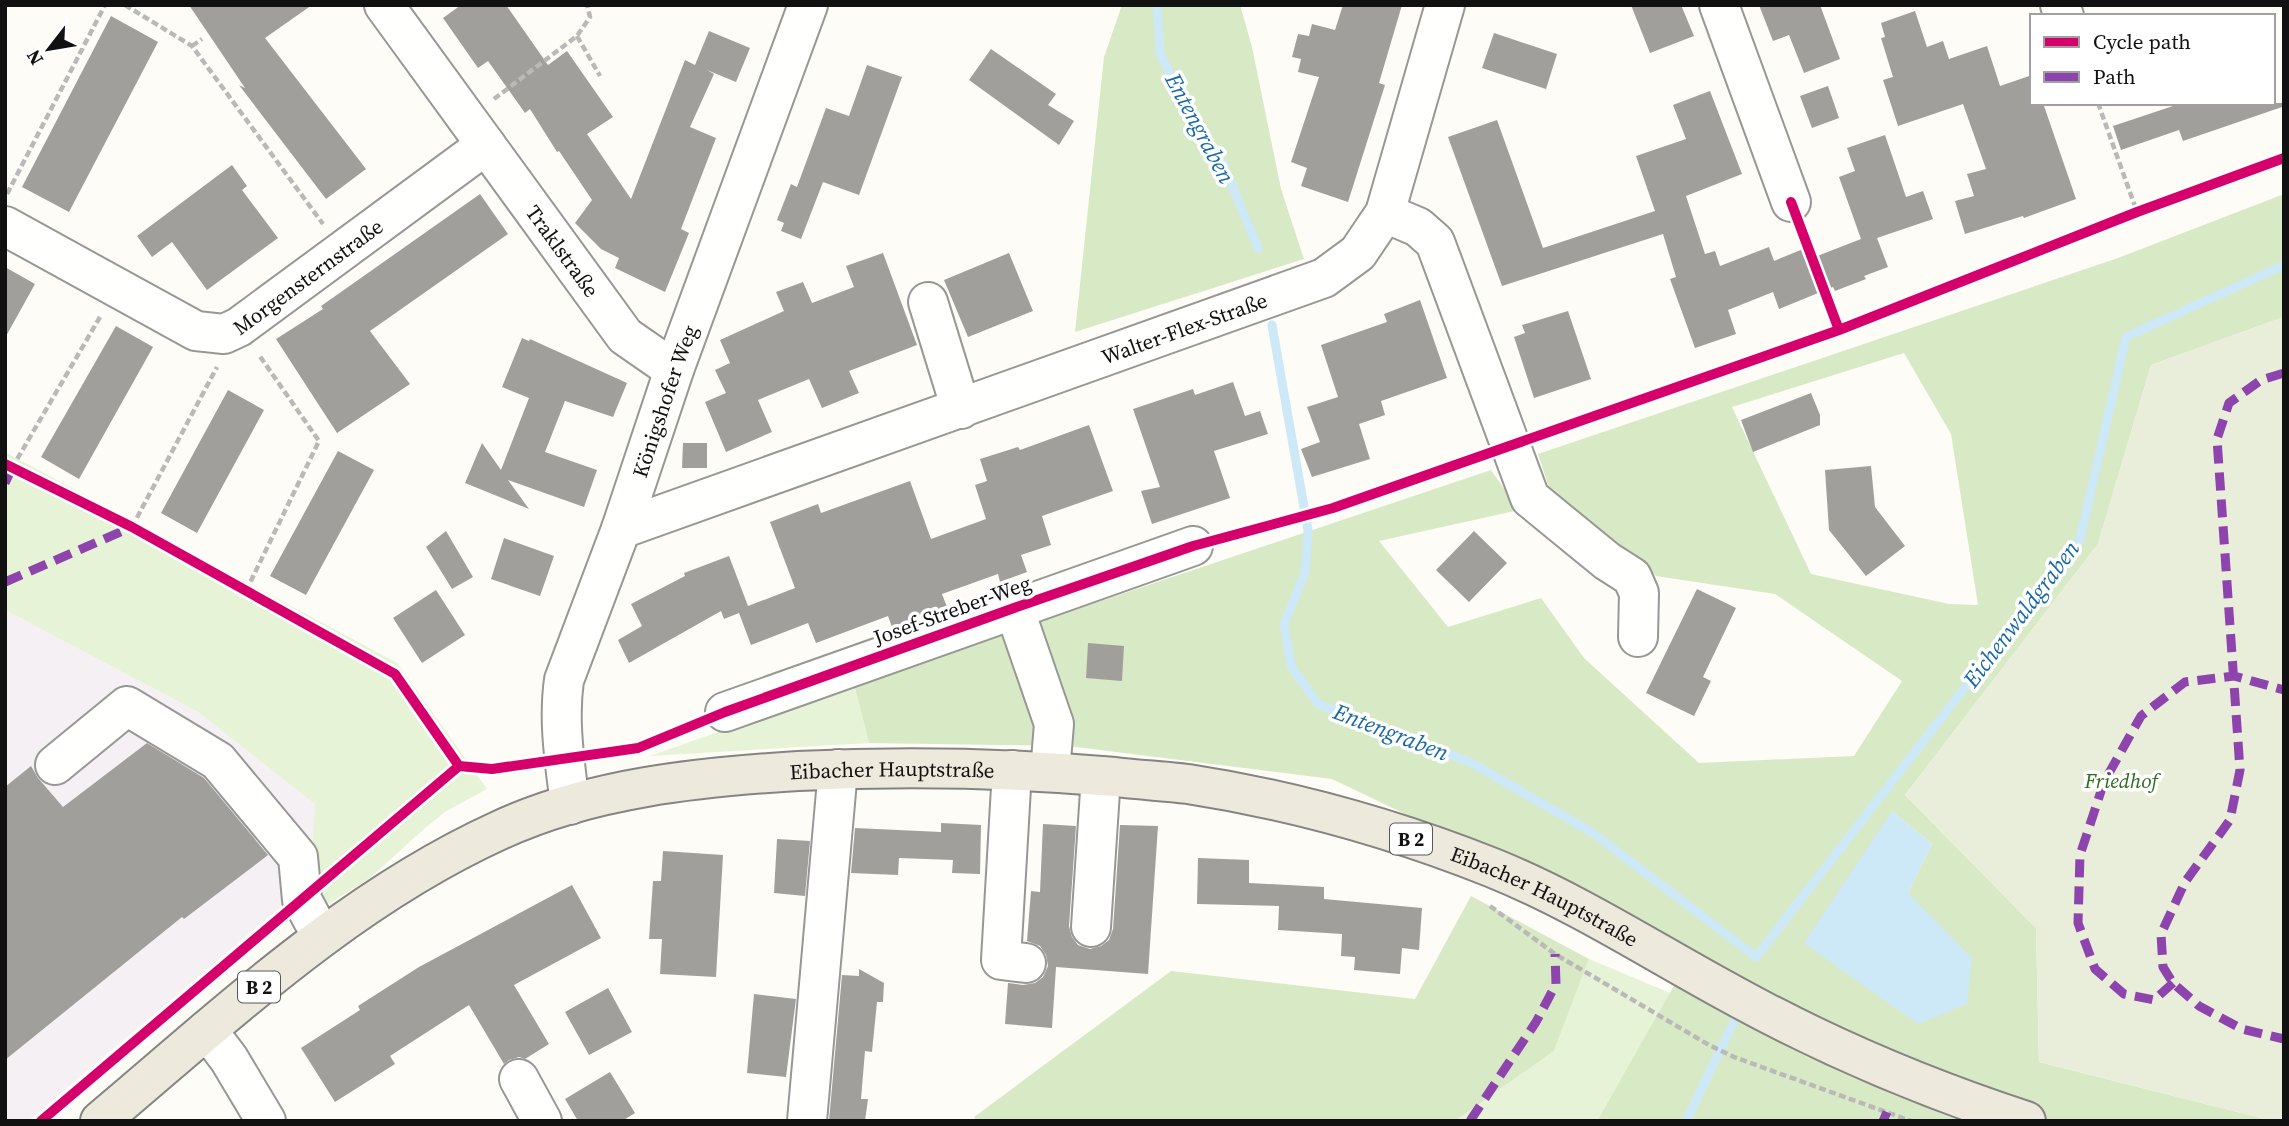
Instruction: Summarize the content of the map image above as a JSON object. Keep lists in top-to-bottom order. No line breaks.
{"streets":{"main road":["Eibacher Hauptstraße","B 2"],"street":["Traklstraße","Morgensternstraße","Walter-Flex-Straße","Königshofer Weg","Josef-Streber-Weg"]},"crossings":[["Traklstraße","Morgensternstraße"],["Traklstraße","Königshofer Weg"],["Walter-Flex-Straße","Königshofer Weg"],["Königshofer Weg","Eibacher Hauptstraße"]],"water":["Entengraben","Eichenwaldgraben"],"parks":["Friedhof"],"legend":["Cycle path","Path"],"north":"bottom left"}
